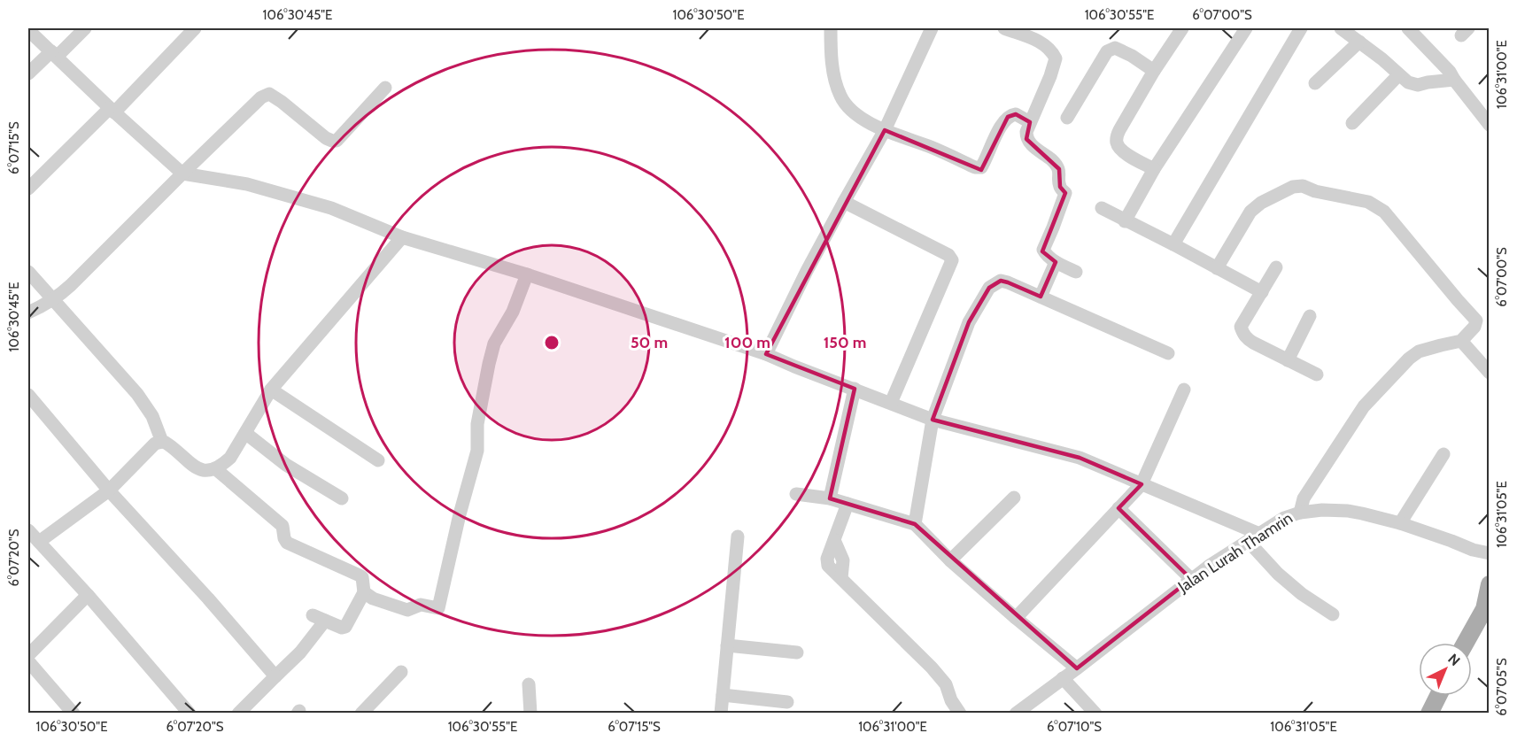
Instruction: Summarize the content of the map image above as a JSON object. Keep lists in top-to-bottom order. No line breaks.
{"streets":{"street":["Jalan Lurah Thamrin"]},"north":"top right","coordinates":["106°30'45\"E","106°30'50\"E","106°30'55\"E","6°07'00\"S","106°31'00\"E","6°07'15\"S","106°31'05\"E","6°07'20\"S","6°07'05\"S","6°07'10\"S"],"rings":["50 m","100 m","150 m"]}
